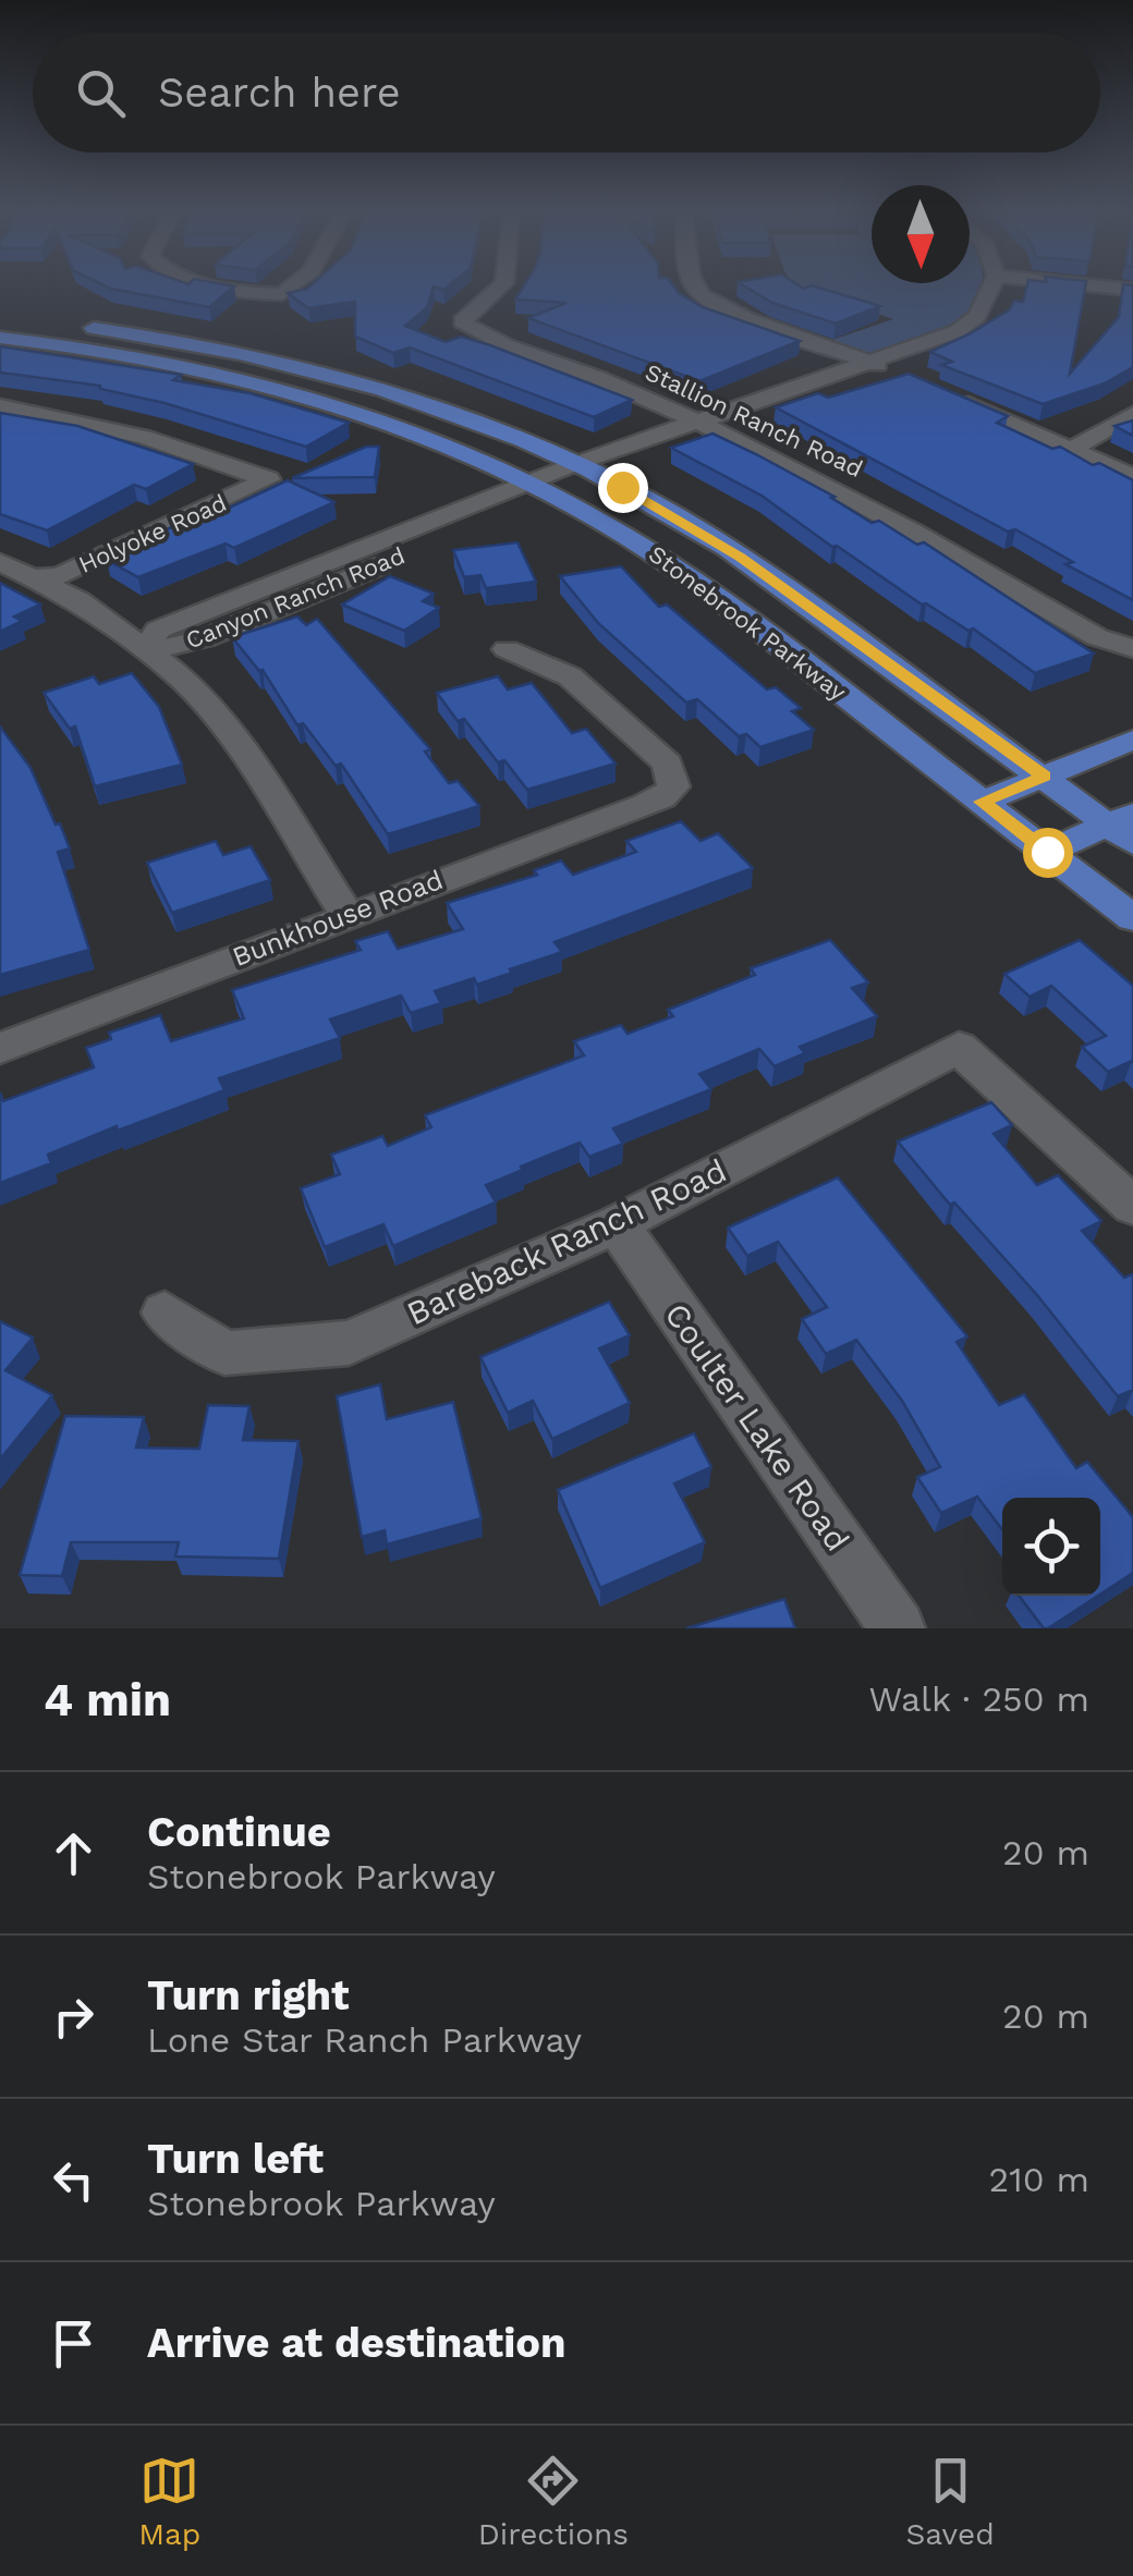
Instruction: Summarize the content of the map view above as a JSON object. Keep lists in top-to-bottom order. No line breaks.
{"streets":{"main road":["Stonebrook Parkway"],"street":["Stallion Ranch Road","Holyoke Road","Canyon Ranch Road","Bunkhouse Road","Bareback Ranch Road","Coulter Lake Road"]},"crossings":[["Stallion Ranch Road","Canyon Ranch Road"],["Canyon Ranch Road","Stonebrook Parkway"],["Bareback Ranch Road","Coulter Lake Road"]],"north":"bottom","page":{"search":"Search here","heading":["4 min","Walk · 250 m"],"list":[["Continue","Stonebrook Parkway","20 m"],["Turn right","Lone Star Ranch Parkway","20 m"],["Turn left","Stonebrook Parkway","210 m"],"Arrive at destination"],"nav":["Map","Directions","Saved"]}}
